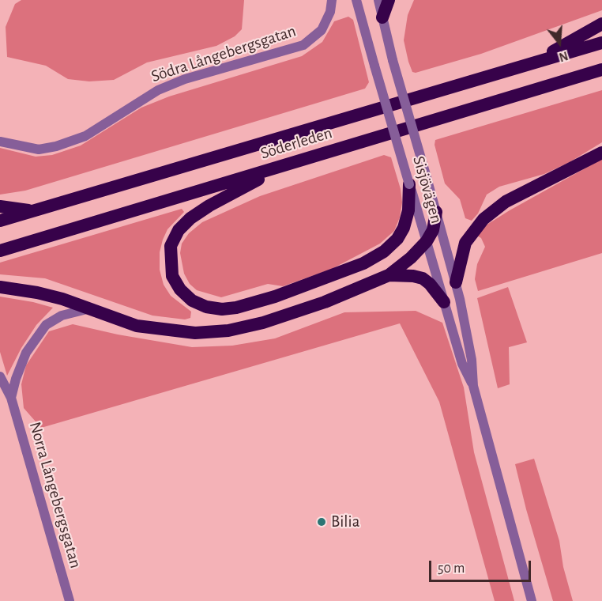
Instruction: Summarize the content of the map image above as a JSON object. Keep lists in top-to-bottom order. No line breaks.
{"streets":{"highway":["Söderleden"],"street":["Södra Långebergsgatan","Sisjövägen","Norra Långebergsgatan"]},"places":["Bilia"],"scale_bar":"50 m","north":"bottom"}
